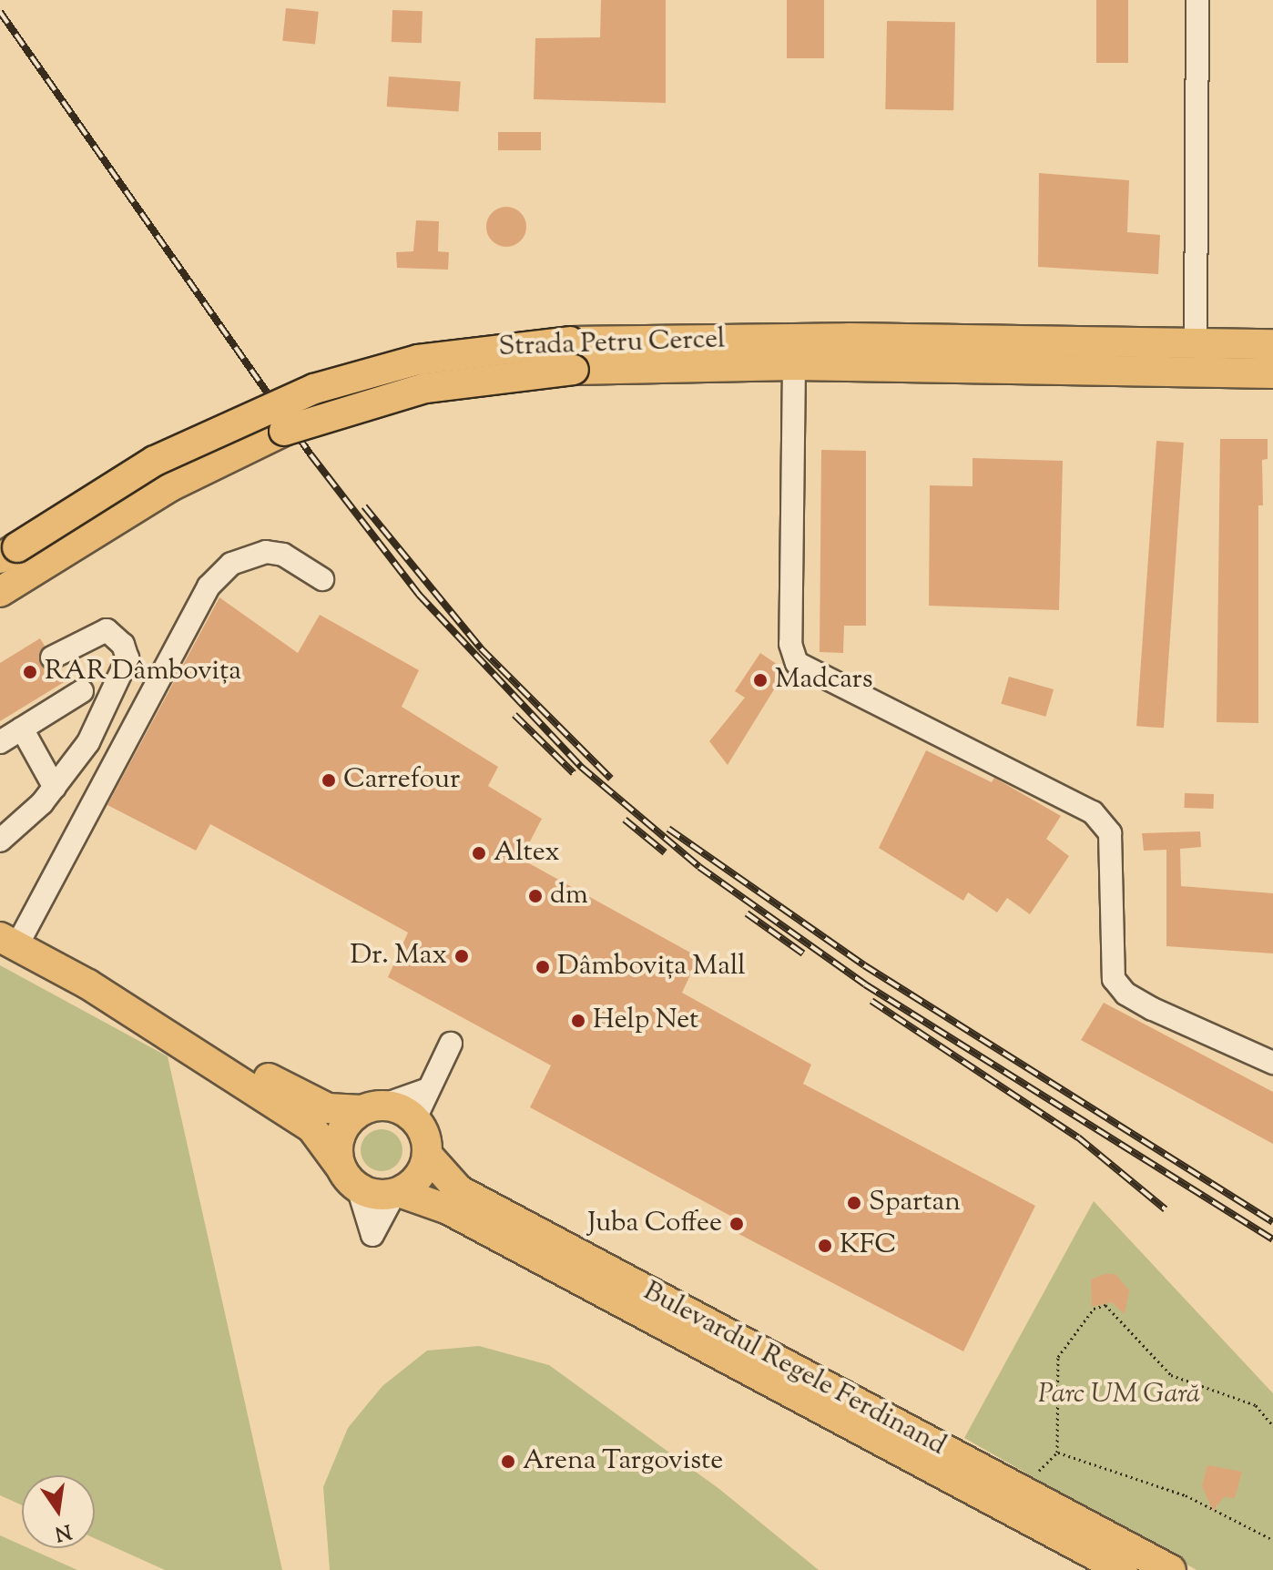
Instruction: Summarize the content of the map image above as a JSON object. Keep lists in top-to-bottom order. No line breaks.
{"streets":{"main road":["Strada Petru Cercel","Bulevardul Regele Ferdinand"]},"parks":["Parc UM Gară"],"places":["RAR Dâmbovița","Madcars","Carrefour","Altex","dm","Dr. Max","Dâmbovița Mall","Help Net","Spartan","Juba Coffee","KFC","Arena Targoviste"],"north":"bottom"}
